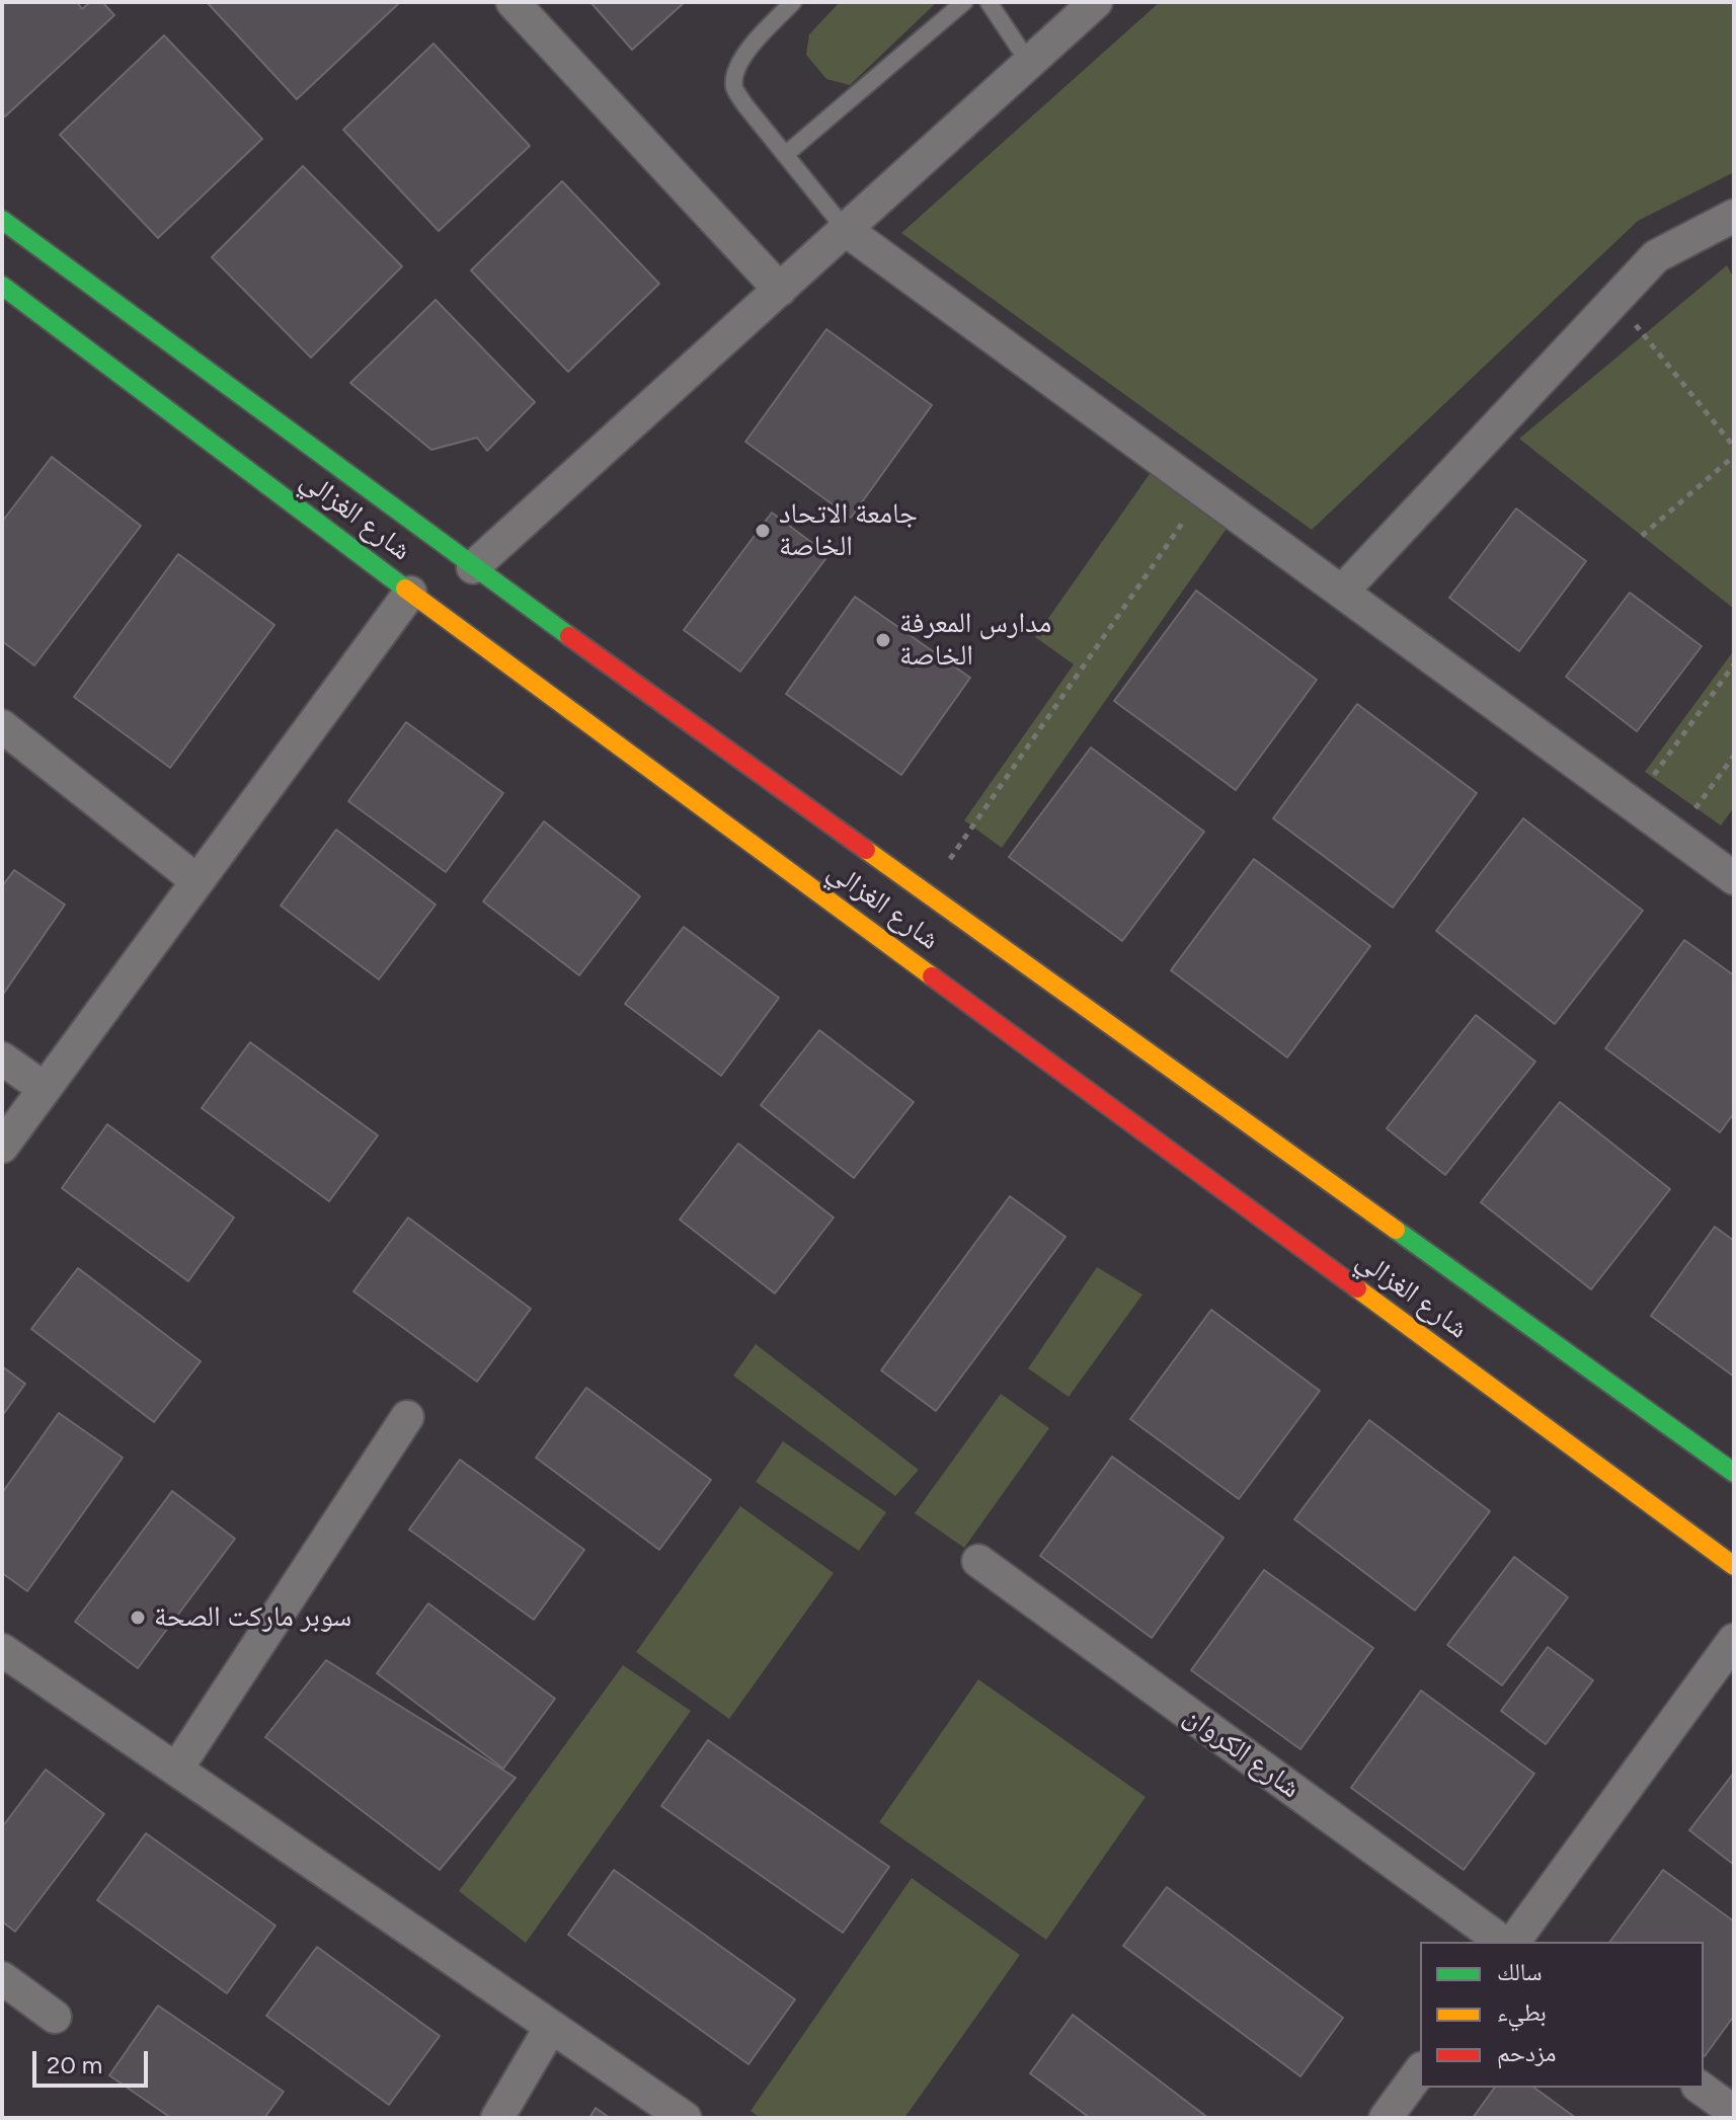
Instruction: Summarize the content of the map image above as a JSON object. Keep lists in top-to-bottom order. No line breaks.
{"streets":{"main road":["شارع الغزالي"],"street":["شارع الكروان"]},"places":["جامعة الاتحاد الخاصة","مدارس المعرفة الخاصة","سوبر ماركت الصحة"],"legend":["سالك","بطيء","مزدحم"],"scale_bar":"20 m"}
